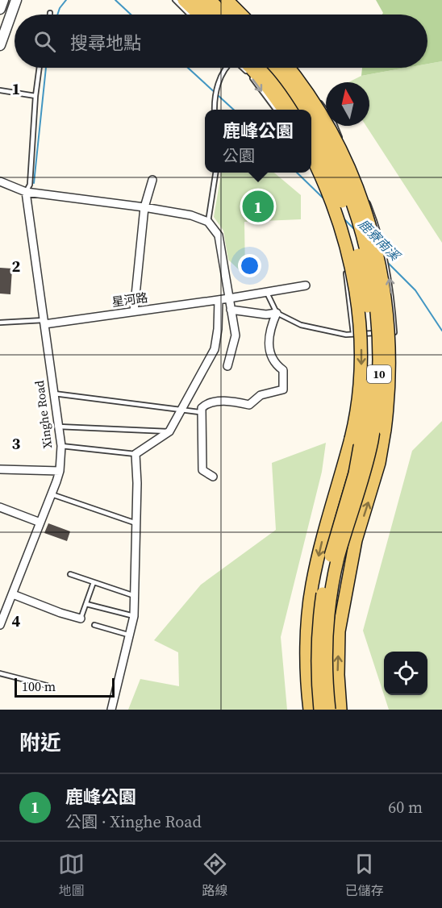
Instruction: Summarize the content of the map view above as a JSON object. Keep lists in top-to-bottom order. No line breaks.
{"streets":{"main road":["10"],"street":["星河路","Xinghe Road"]},"crossings":[["星河路","Xinghe Road"]],"water":["鹿寮南溪"],"scale_bar":"100 m","north":"top","page":{"search":"搜尋地點","popup":["鹿峰公園","公園"],"pins":"1","scale":"100 m","heading":"附近","list":[{"mark":"1","name":"鹿峰公園","note":"公園 · Xinghe Road","value":"60 m"}],"nav":["地圖","路線","已儲存"]},"grid":{"rows":["1","2","3","4"]}}
